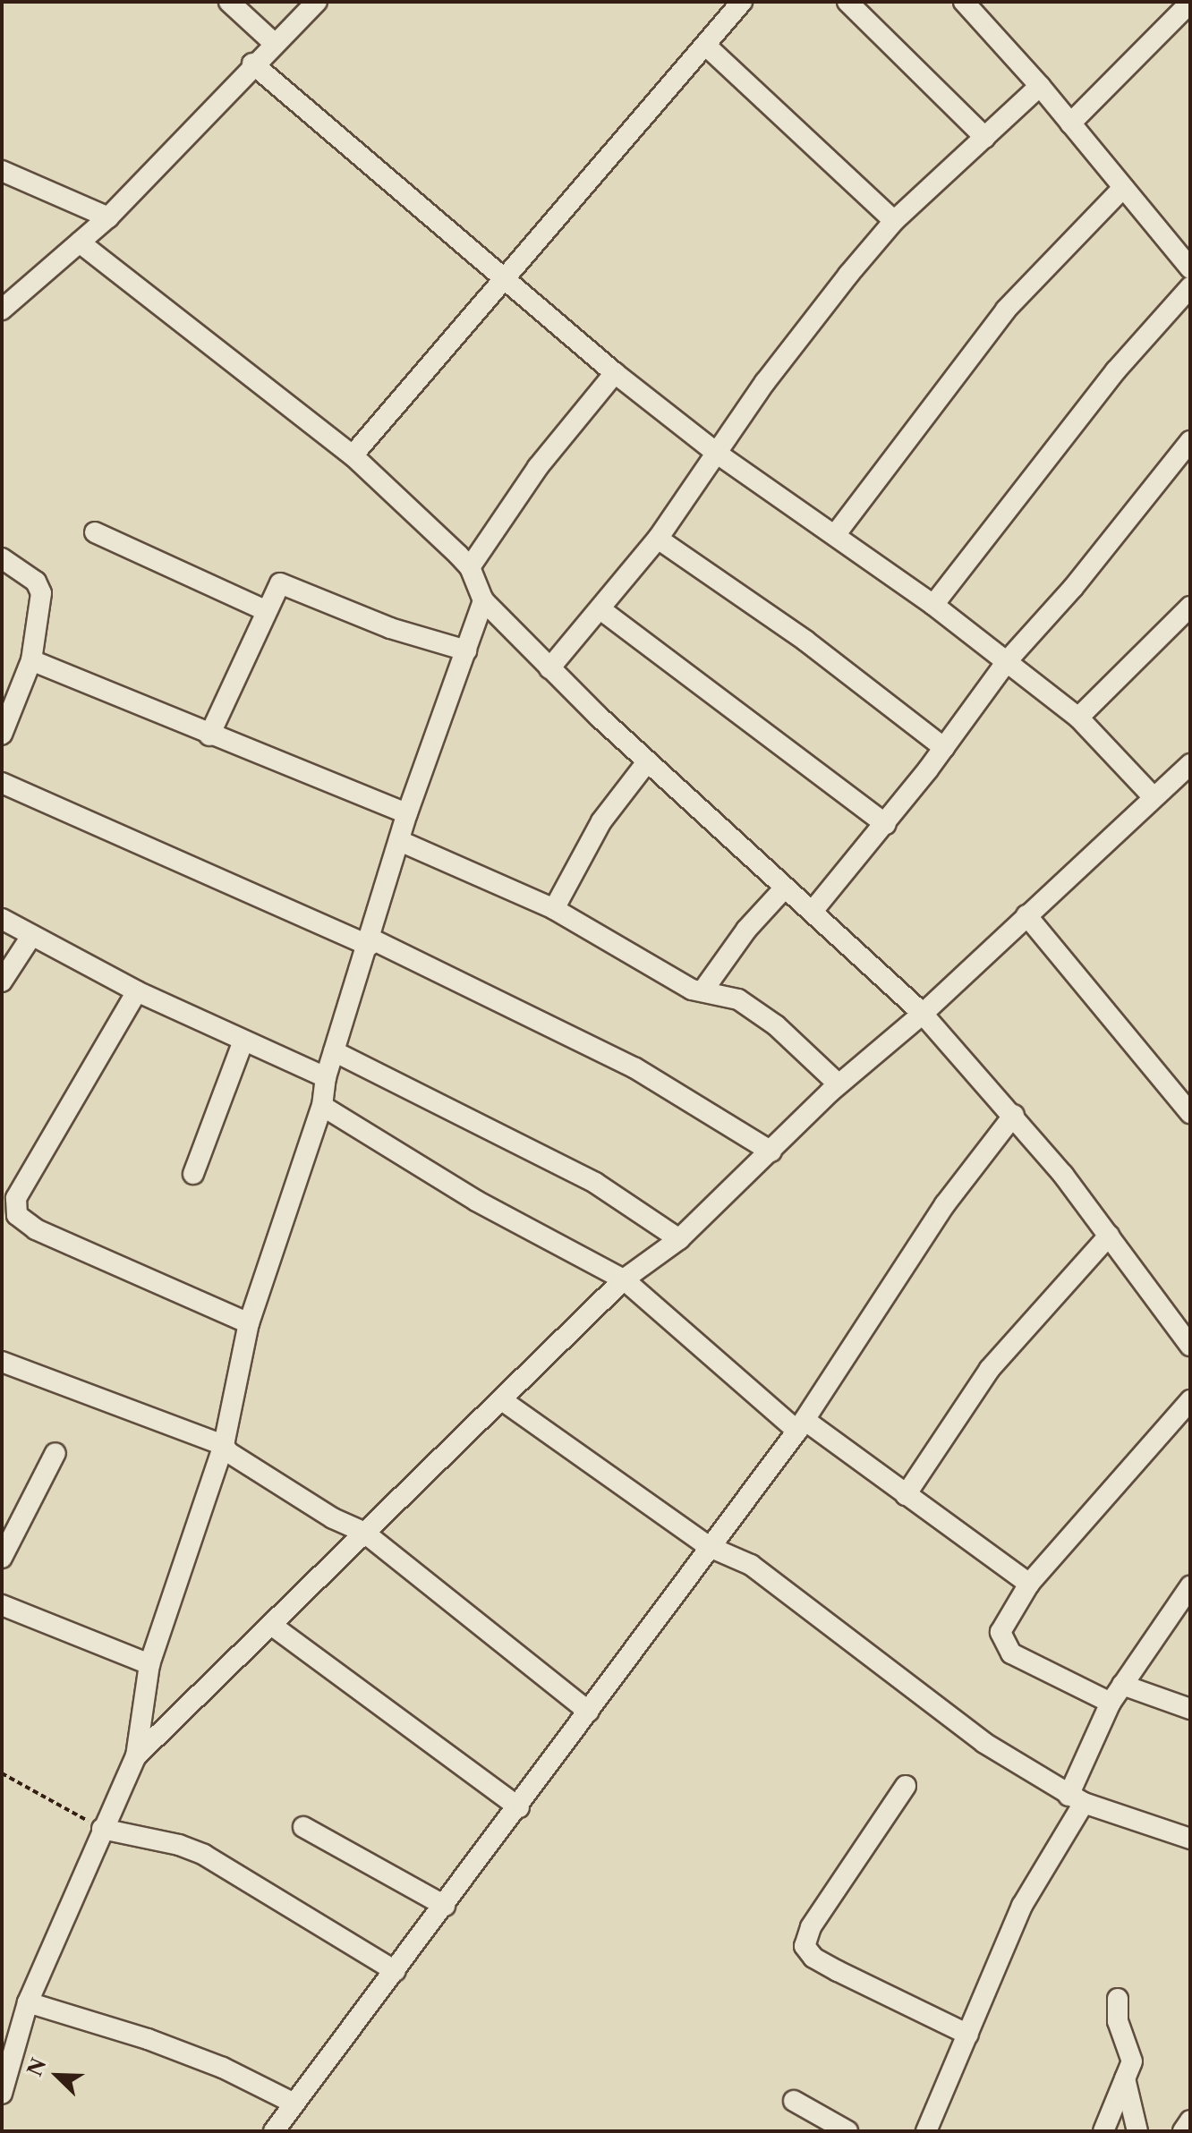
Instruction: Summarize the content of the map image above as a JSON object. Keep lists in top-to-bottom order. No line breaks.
{"north":"top left"}
